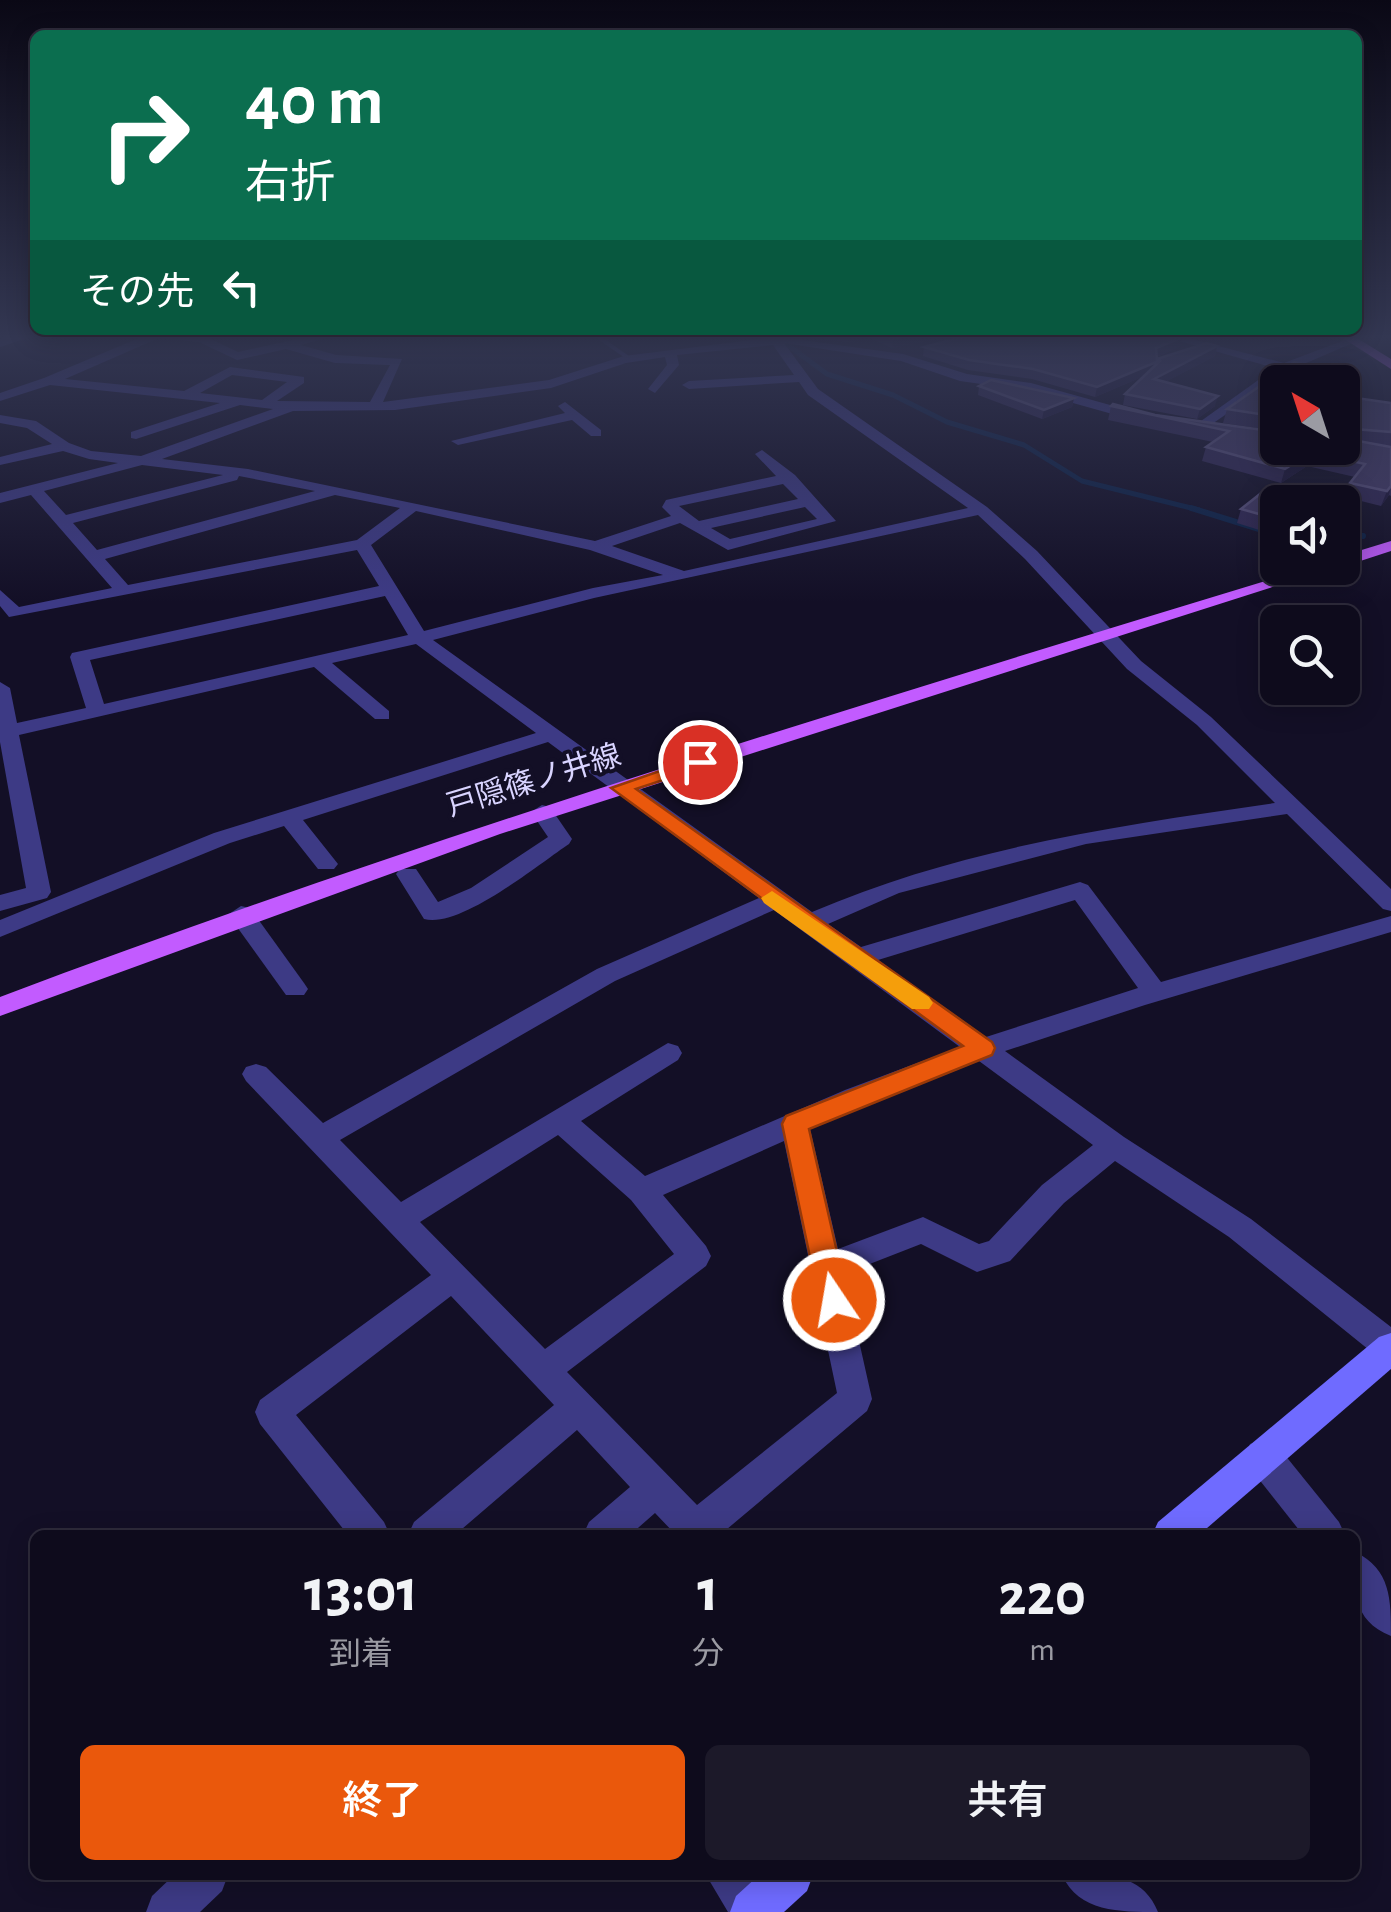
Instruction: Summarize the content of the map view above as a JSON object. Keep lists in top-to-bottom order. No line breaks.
{"streets":{"main road":["戸隠篠ノ井線"]},"north":"top left","page":{"turn":["40 m","右折"],"then":"その先","eta":["13:01","到着","1","分","220","m"],"buttons":["終了","共有"]}}
